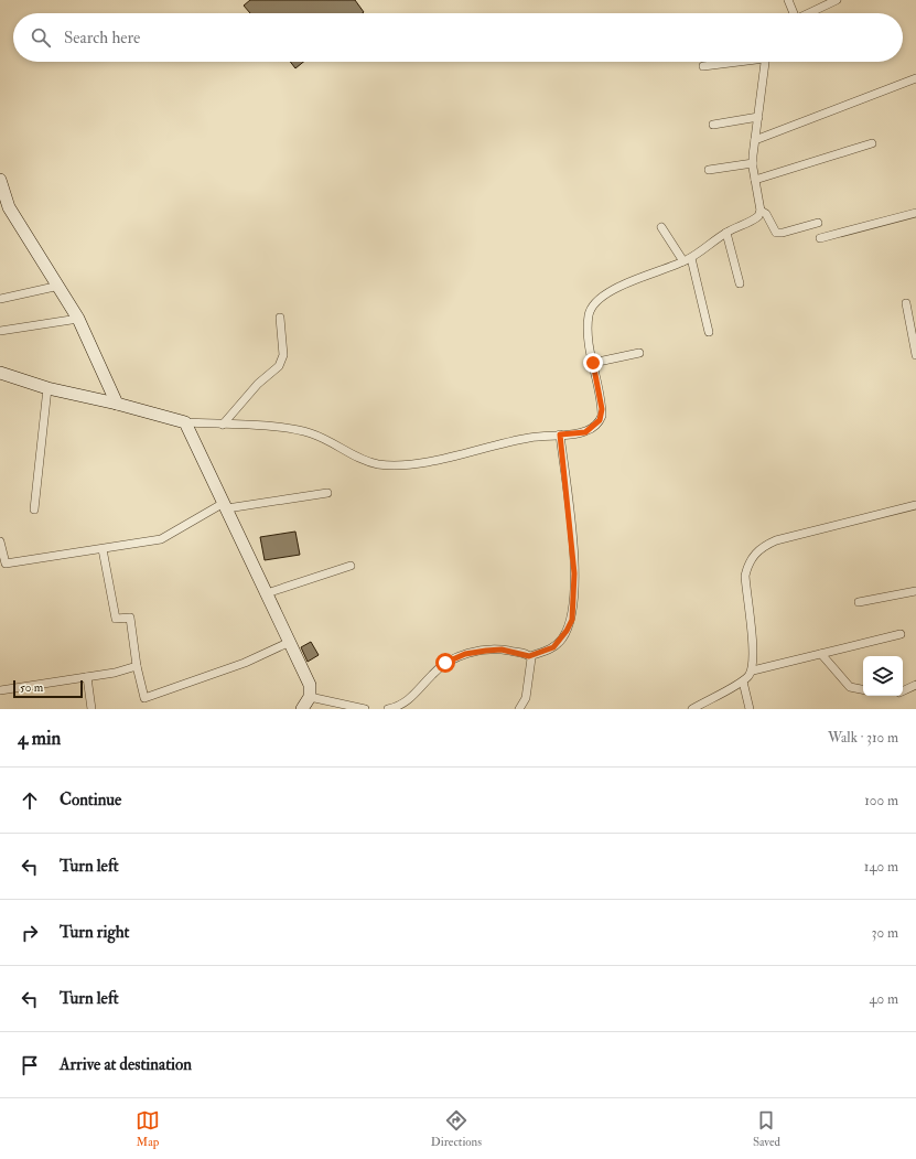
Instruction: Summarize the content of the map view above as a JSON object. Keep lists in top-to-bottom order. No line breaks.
{"scale_bar":"50 m","page":{"search":"Search here","scale":"50 m","heading":["4 min","Walk · 310 m"],"list":[["Continue","100 m"],["Turn left","140 m"],["Turn right","30 m"],["Turn left","40 m"],"Arrive at destination"],"nav":["Map","Directions","Saved"]}}
